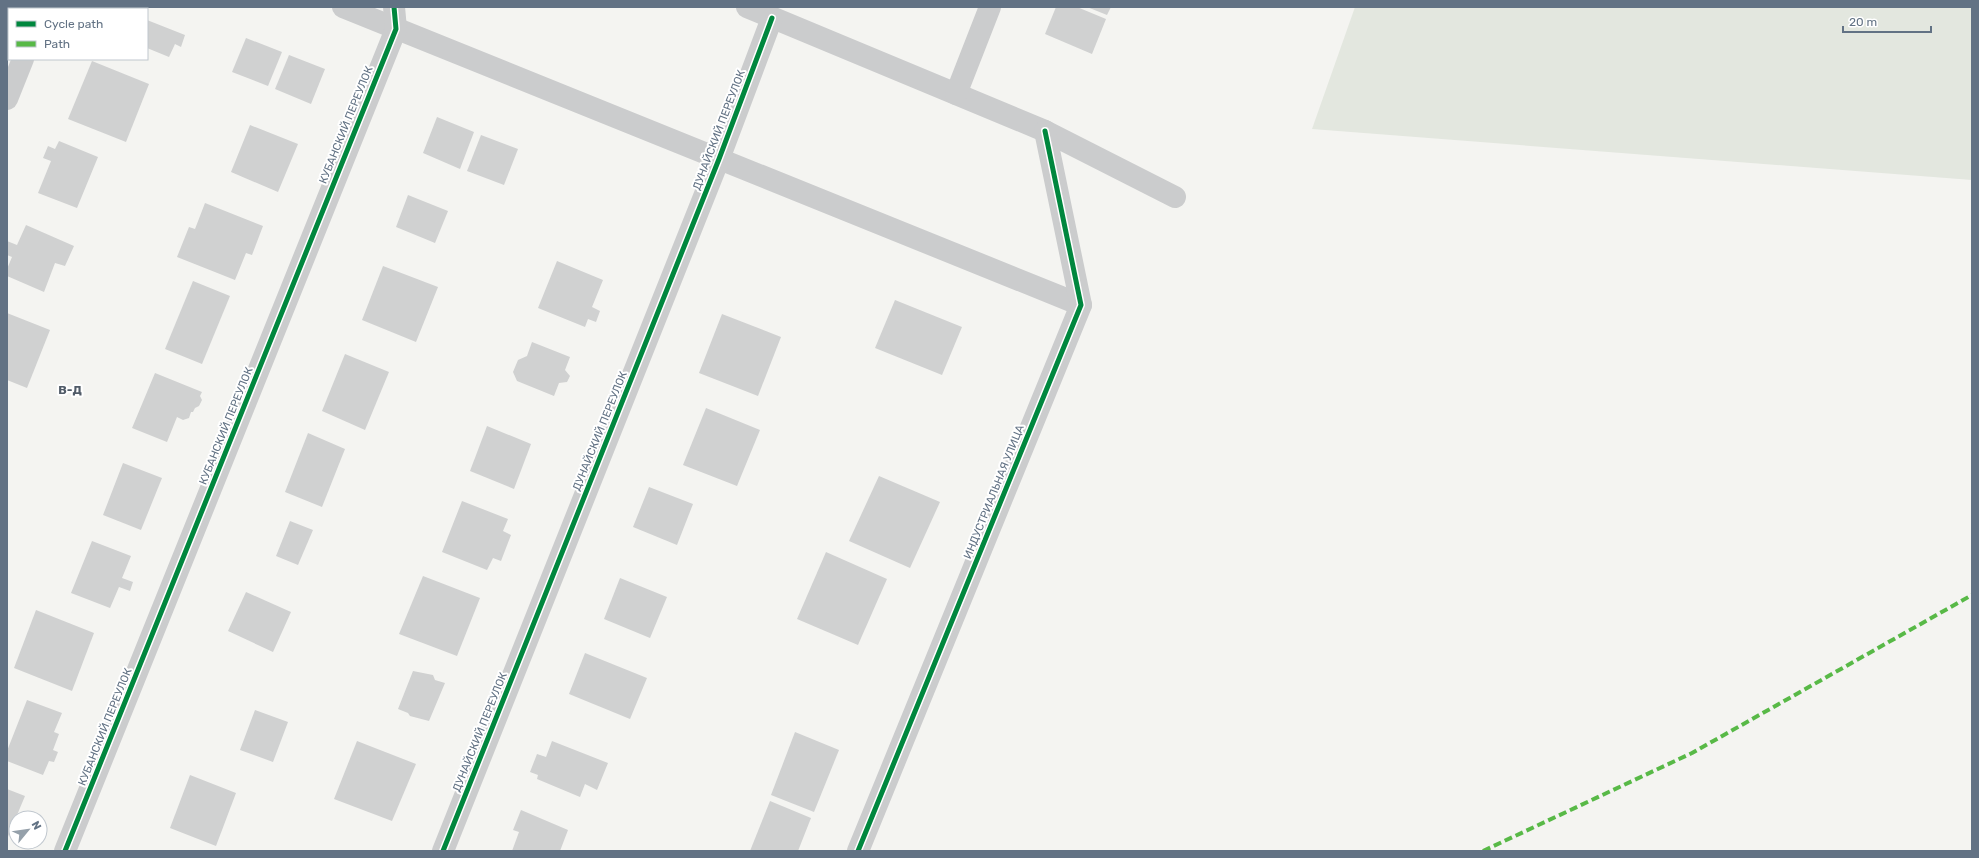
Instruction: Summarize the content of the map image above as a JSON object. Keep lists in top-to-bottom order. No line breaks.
{"streets":{"street":["КУБАНСКИЙ ПЕРЕУЛОК","ДУНАЙСКИЙ ПЕРЕУЛОК","ИНДУСТРИАЛЬНАЯ УЛИЦА"]},"districts":["В-Д"],"legend":["Cycle path","Path"],"scale_bar":"20 m","north":"top right"}
